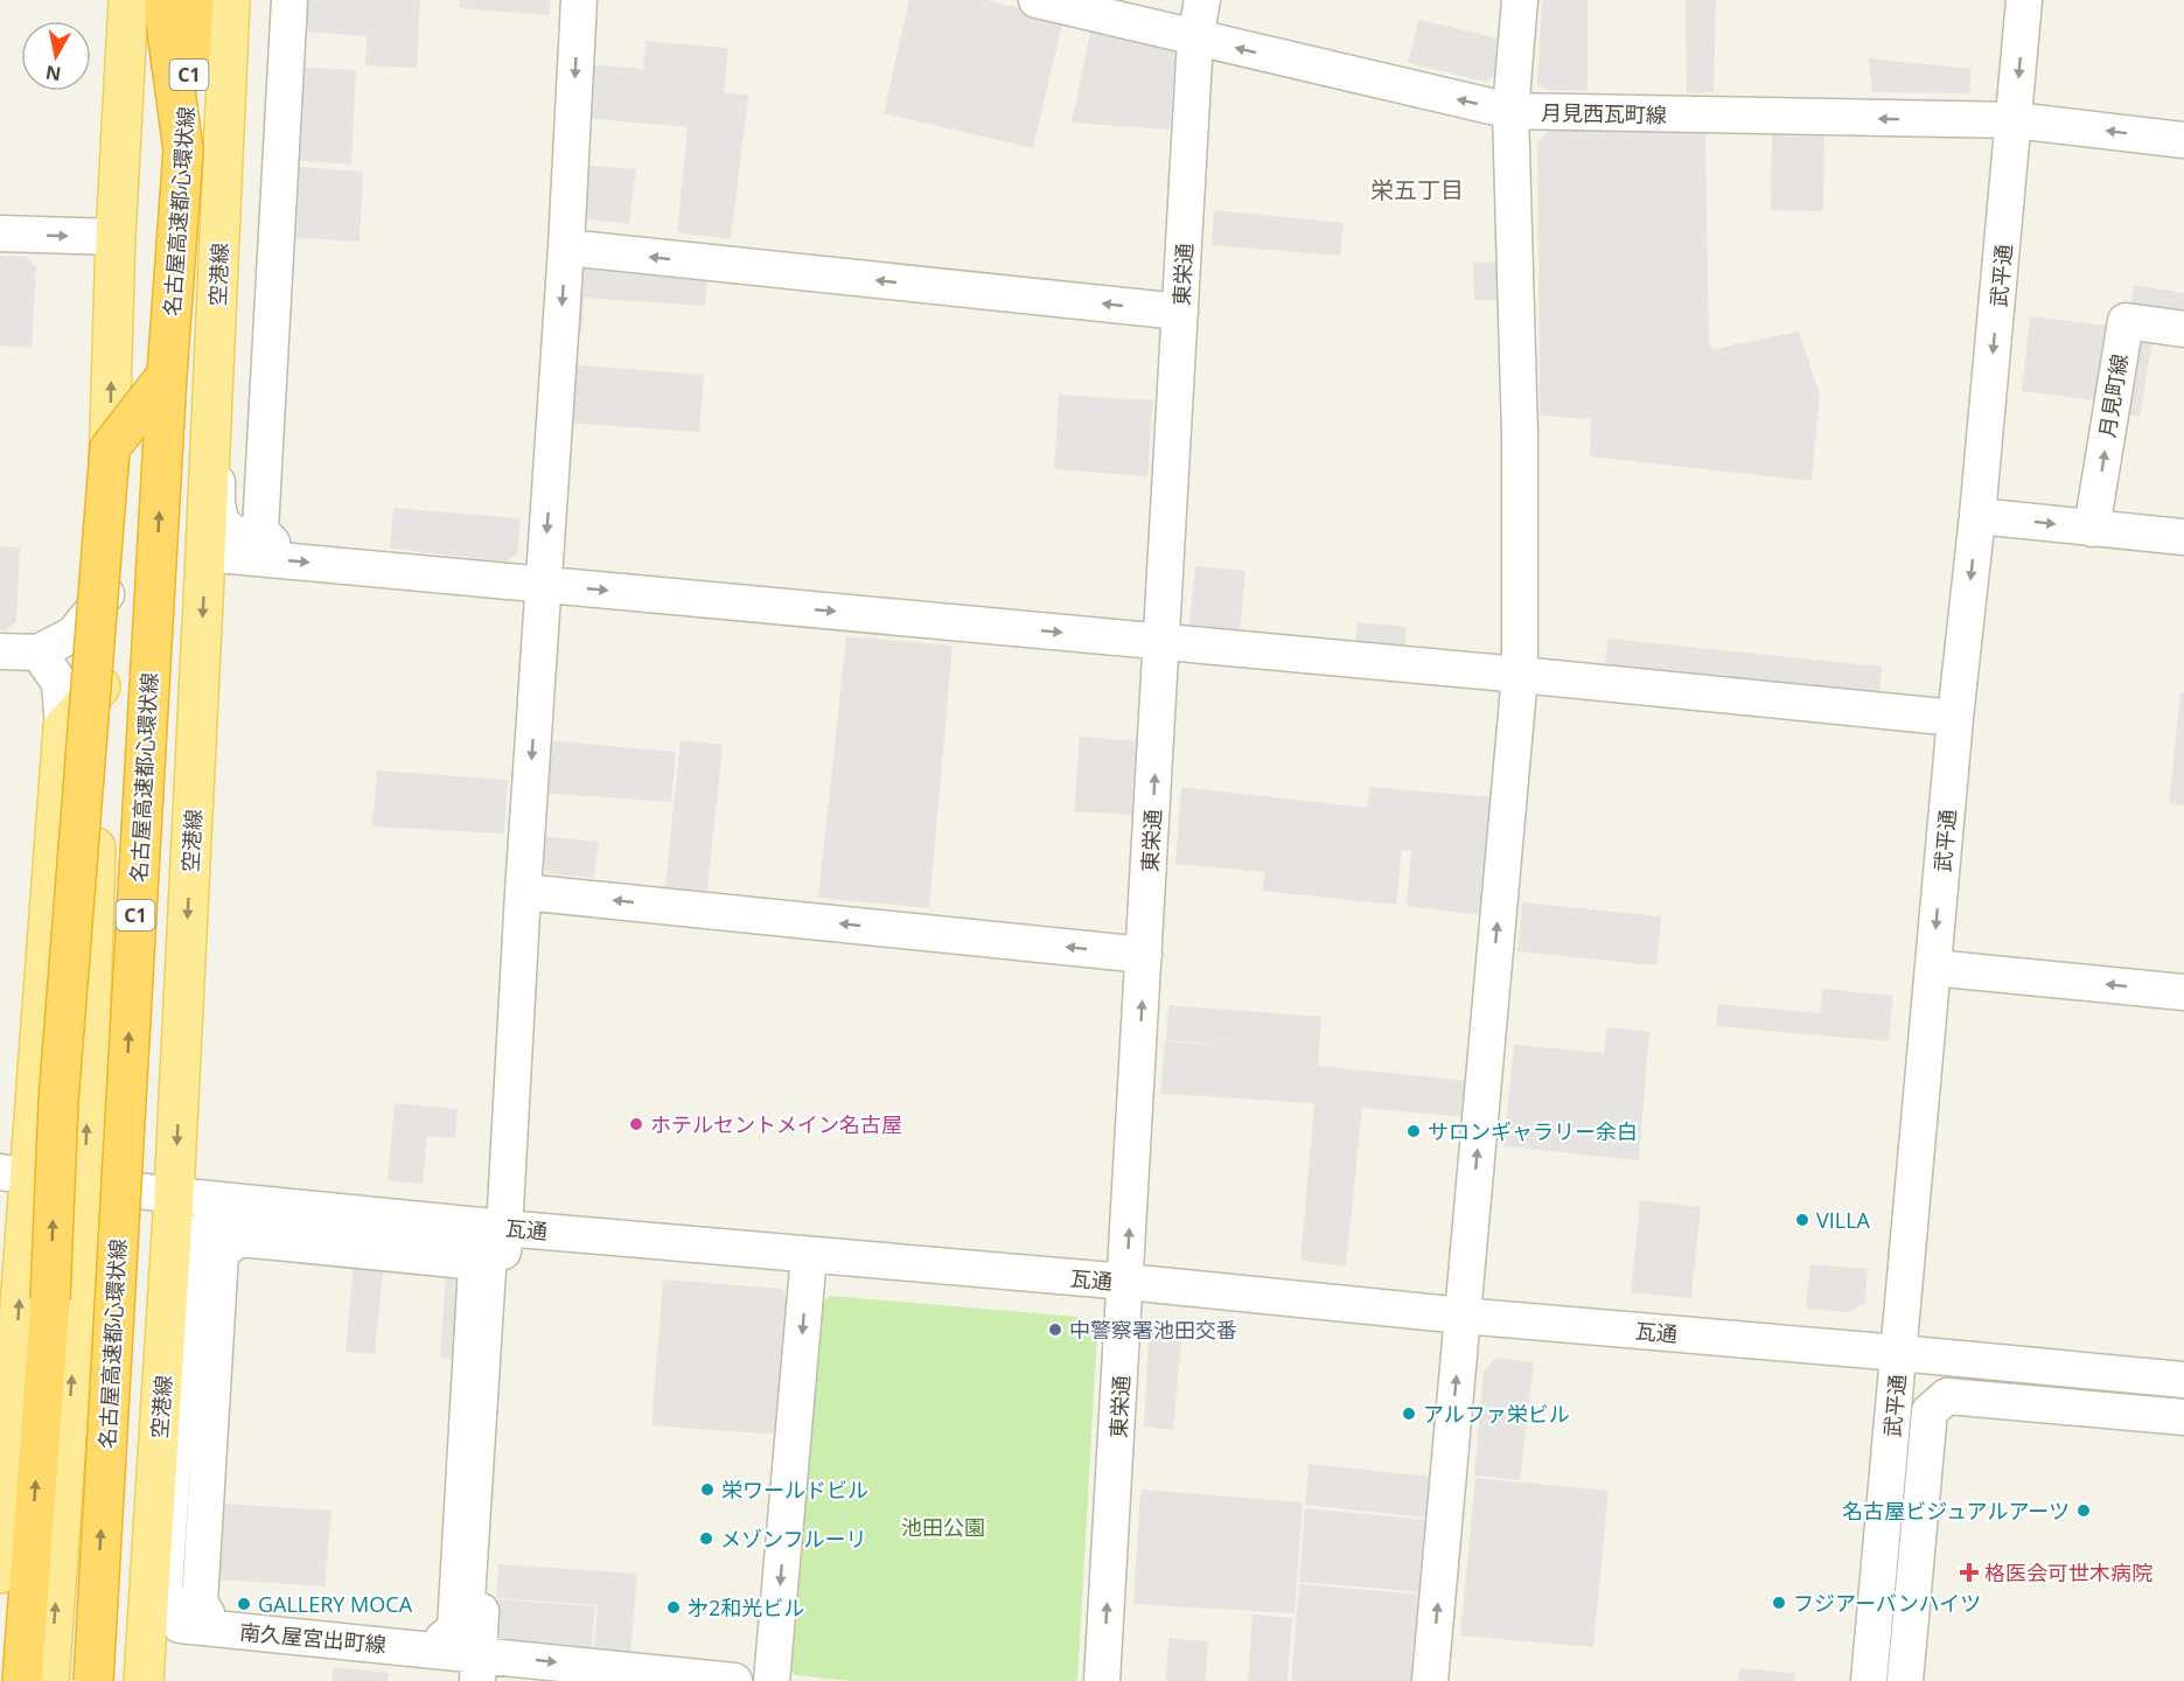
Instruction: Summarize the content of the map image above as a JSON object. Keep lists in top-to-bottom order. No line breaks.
{"streets":{"highway":["C1","名古屋高速都心環状線"],"main road":["空港線"],"street":["月見西瓦町線","東栄通","武平通","月見町線","瓦通","南久屋宮出町線"]},"crossings":[["月見西瓦町線","東栄通"],["月見西瓦町線","武平通"],["空港線","瓦通"],["空港線","南久屋宮出町線"],["東栄通","瓦通"],["武平通","瓦通"]],"one_way":["月見西瓦町線","東栄通","武平通","月見町線","南久屋宮出町線"],"districts":["栄五丁目"],"parks":["池田公園"],"places":{"other":["ホテルセントメイン名古屋","サロンギャラリー余白","VILLA","中警察署池田交番","アルファ栄ビル","栄ワールドビル","名古屋ビジュアルアーツ","メゾンフルーリ","フジアーバンハイツ","GALLERY MOCA","㐧2和光ビル"],"health":["格医会可世木病院"]},"north":"bottom"}
